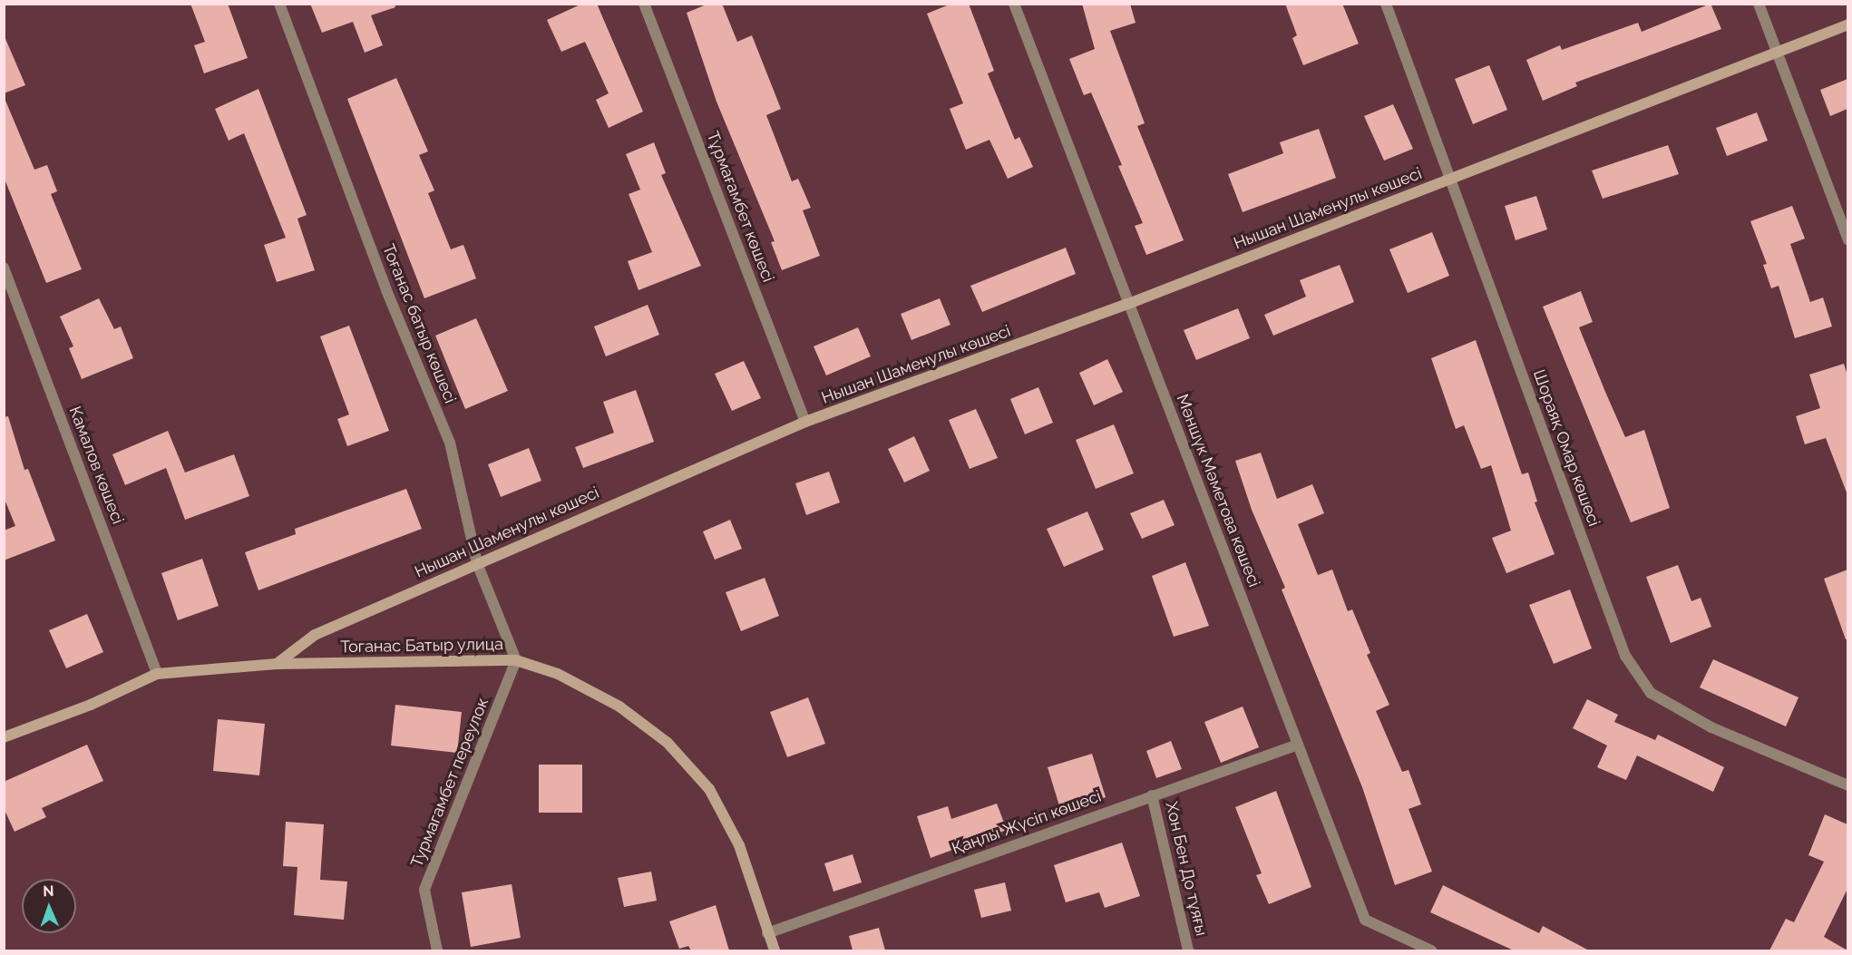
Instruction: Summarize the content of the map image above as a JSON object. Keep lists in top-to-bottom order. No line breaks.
{"streets":{"street":["Тұрмағамбет көшесі","Нышан Шаменулы көшесі","Тоғанас батыр көшесі","Шораяқ Омар көшесі","Камалов көшесі","Мәншүк Мәметова көшесі","Тоганас Батыр улица","Турмагамбет переулок","Қаңлы Жүсіп көшесі","Хон Бен До тұяғы"]},"crossings":[["Тұрмағамбет көшесі","Нышан Шаменулы көшесі"],["Нышан Шаменулы көшесі","Тоғанас батыр көшесі"],["Нышан Шаменулы көшесі","Шораяқ Омар көшесі"],["Нышан Шаменулы көшесі","Мәншүк Мәметова көшесі"],["Нышан Шаменулы көшесі","Тоганас Батыр улица"],["Тоғанас батыр көшесі","Тоганас Батыр улица"],["Тоғанас батыр көшесі","Турмагамбет переулок"],["Мәншүк Мәметова көшесі","Қаңлы Жүсіп көшесі"],["Тоганас Батыр улица","Турмагамбет переулок"],["Тоганас Батыр улица","Қаңлы Жүсіп көшесі"],["Қаңлы Жүсіп көшесі","Хон Бен До тұяғы"]],"north":"top"}
